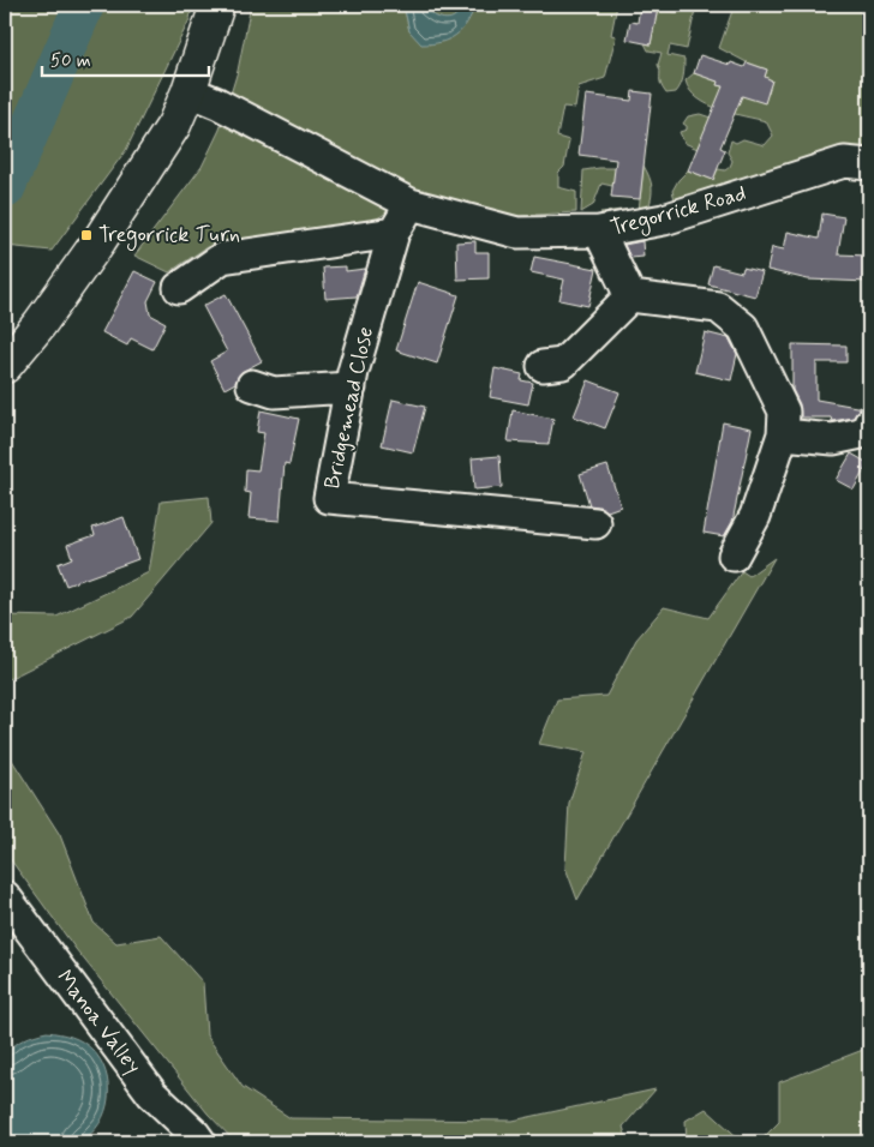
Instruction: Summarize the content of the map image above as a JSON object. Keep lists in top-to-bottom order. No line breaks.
{"streets":{"street":["Tregorrick Road","Bridgemead Close","Manoa Valley"]},"crossings":[["Tregorrick Road","Bridgemead Close"]],"places":{"transit":["Tregorrick Turn"]},"scale_bar":"50 m"}
